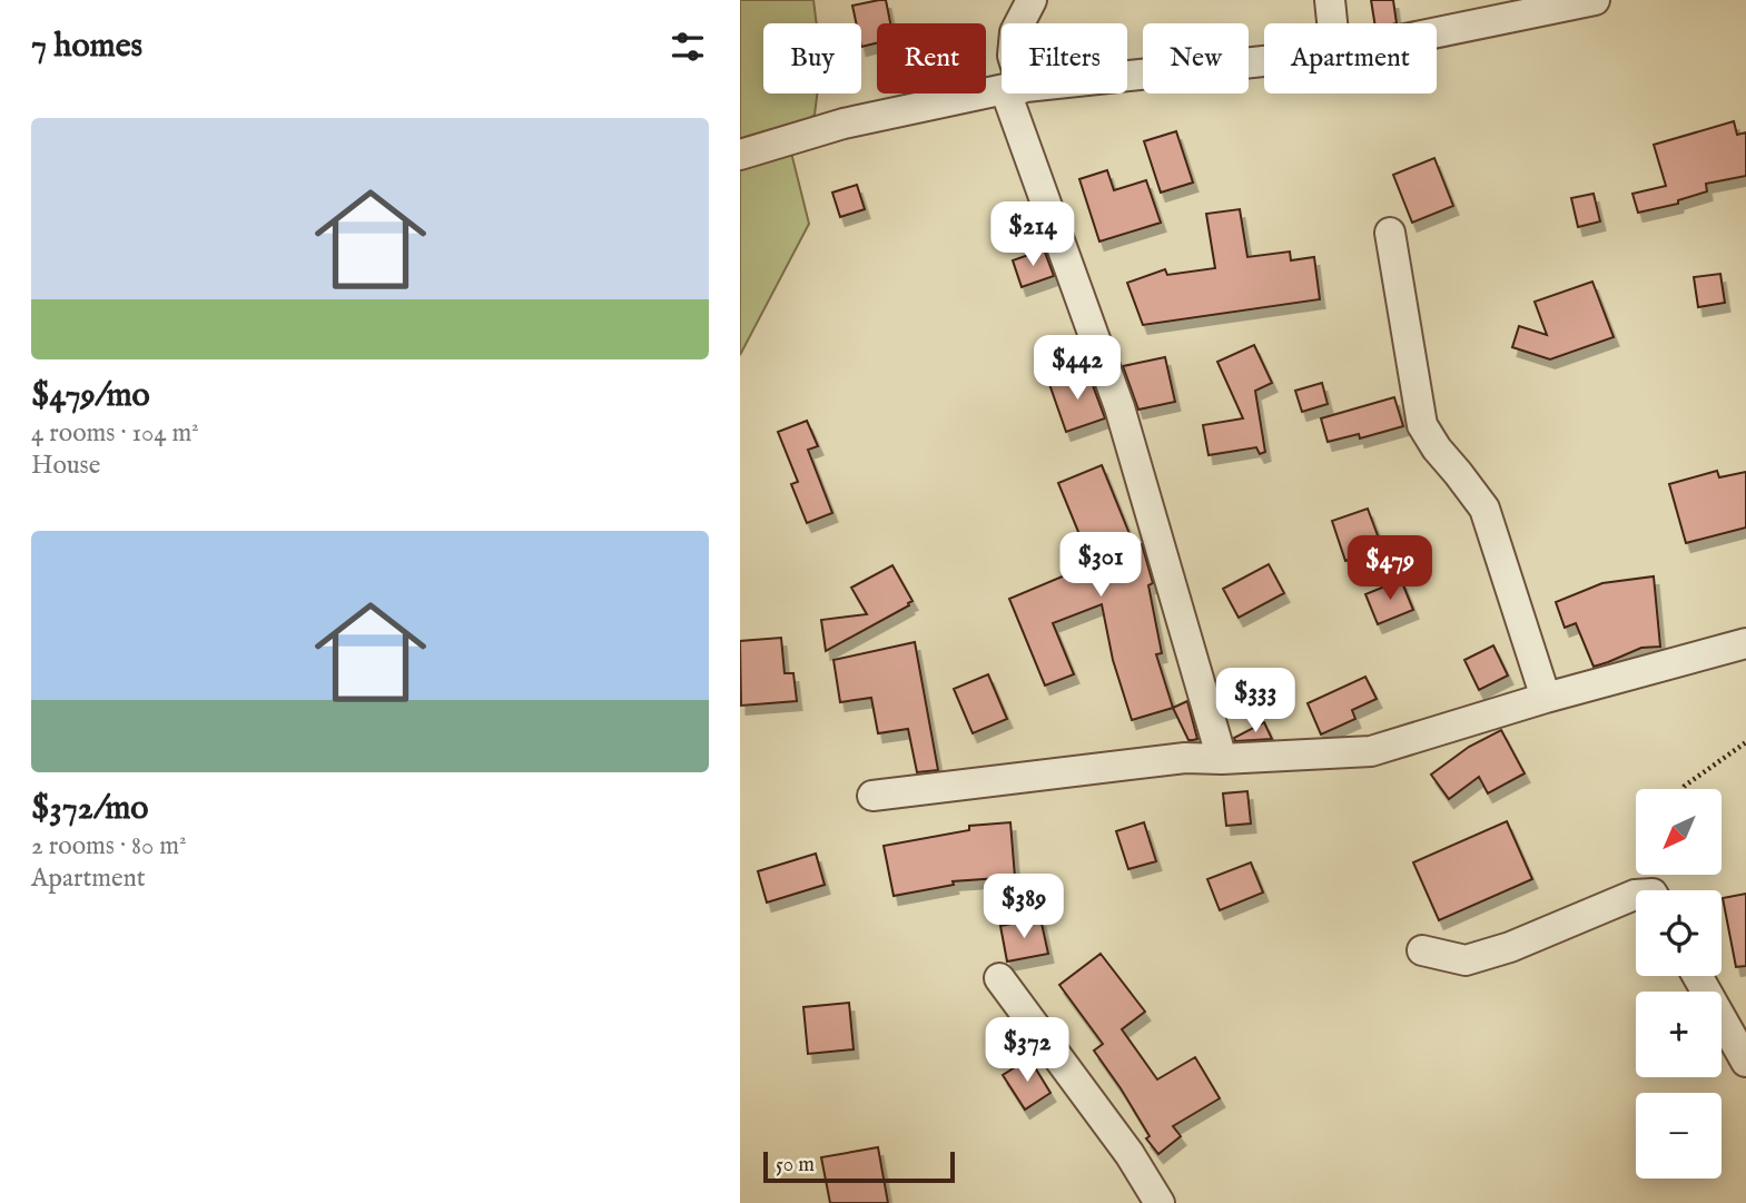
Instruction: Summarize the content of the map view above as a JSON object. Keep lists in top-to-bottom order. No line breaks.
{"scale_bar":"50 m","north":"bottom left","page":{"heading":"7 homes","chip":["Buy","Rent","Filters","New","Apartment"],"list":[{"name":"$479/mo","note":"4 rooms · 104 m² · House"},{"name":"$372/mo","note":"2 rooms · 80 m² · Apartment"}],"price":["$214","$442","$301","$479","$333","$389","$372"],"map_buttons":["+","−"],"scale":"50 m"}}
